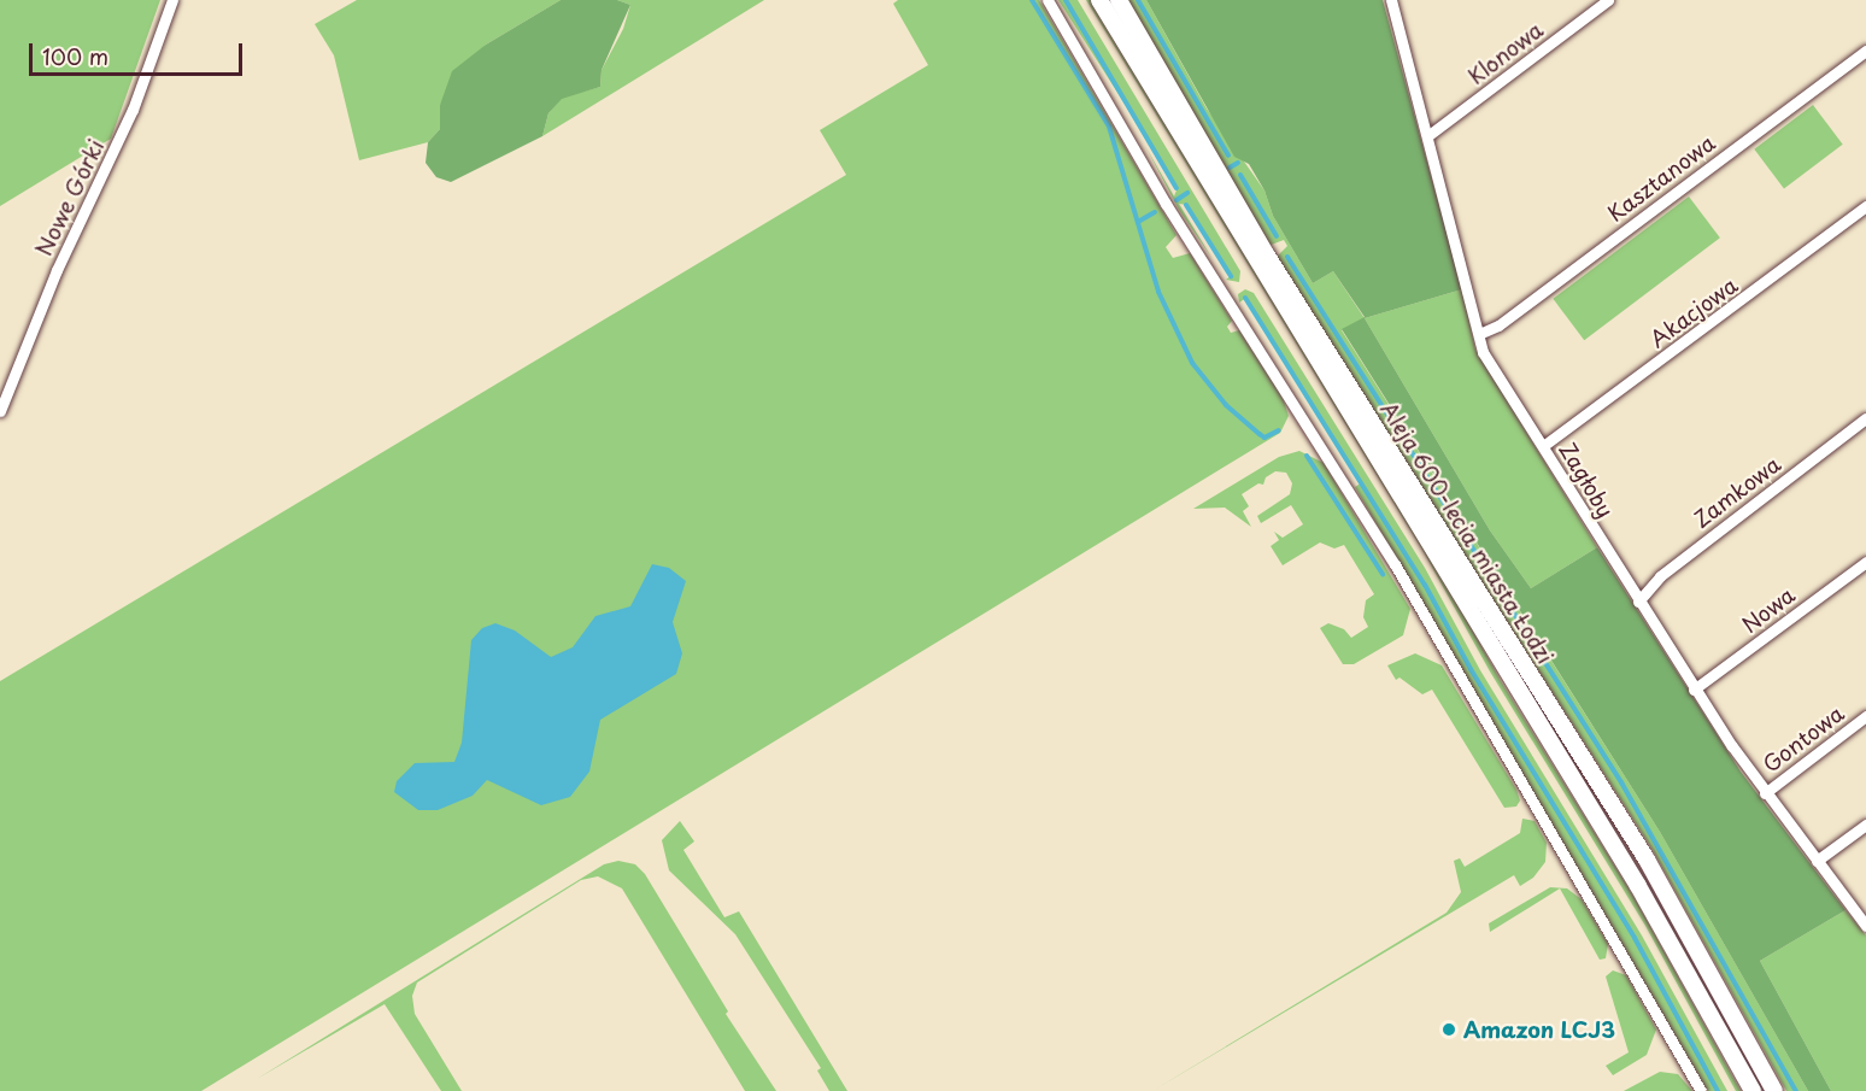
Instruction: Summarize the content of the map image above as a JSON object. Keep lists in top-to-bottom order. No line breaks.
{"streets":{"main road":["Aleja 600-lecia miasta Łodzi"],"street":["Klonowa","Kasztanowa","Nowe Górki","Akacjowa","Zagłoby","Zamkowa","Nowa","Gontowa"]},"crossings":[["Klonowa","Zagłoby"],["Kasztanowa","Zagłoby"],["Akacjowa","Zagłoby"],["Zagłoby","Zamkowa"],["Zagłoby","Nowa"],["Zagłoby","Gontowa"]],"places":["Amazon LCJ3"],"scale_bar":"100 m"}
